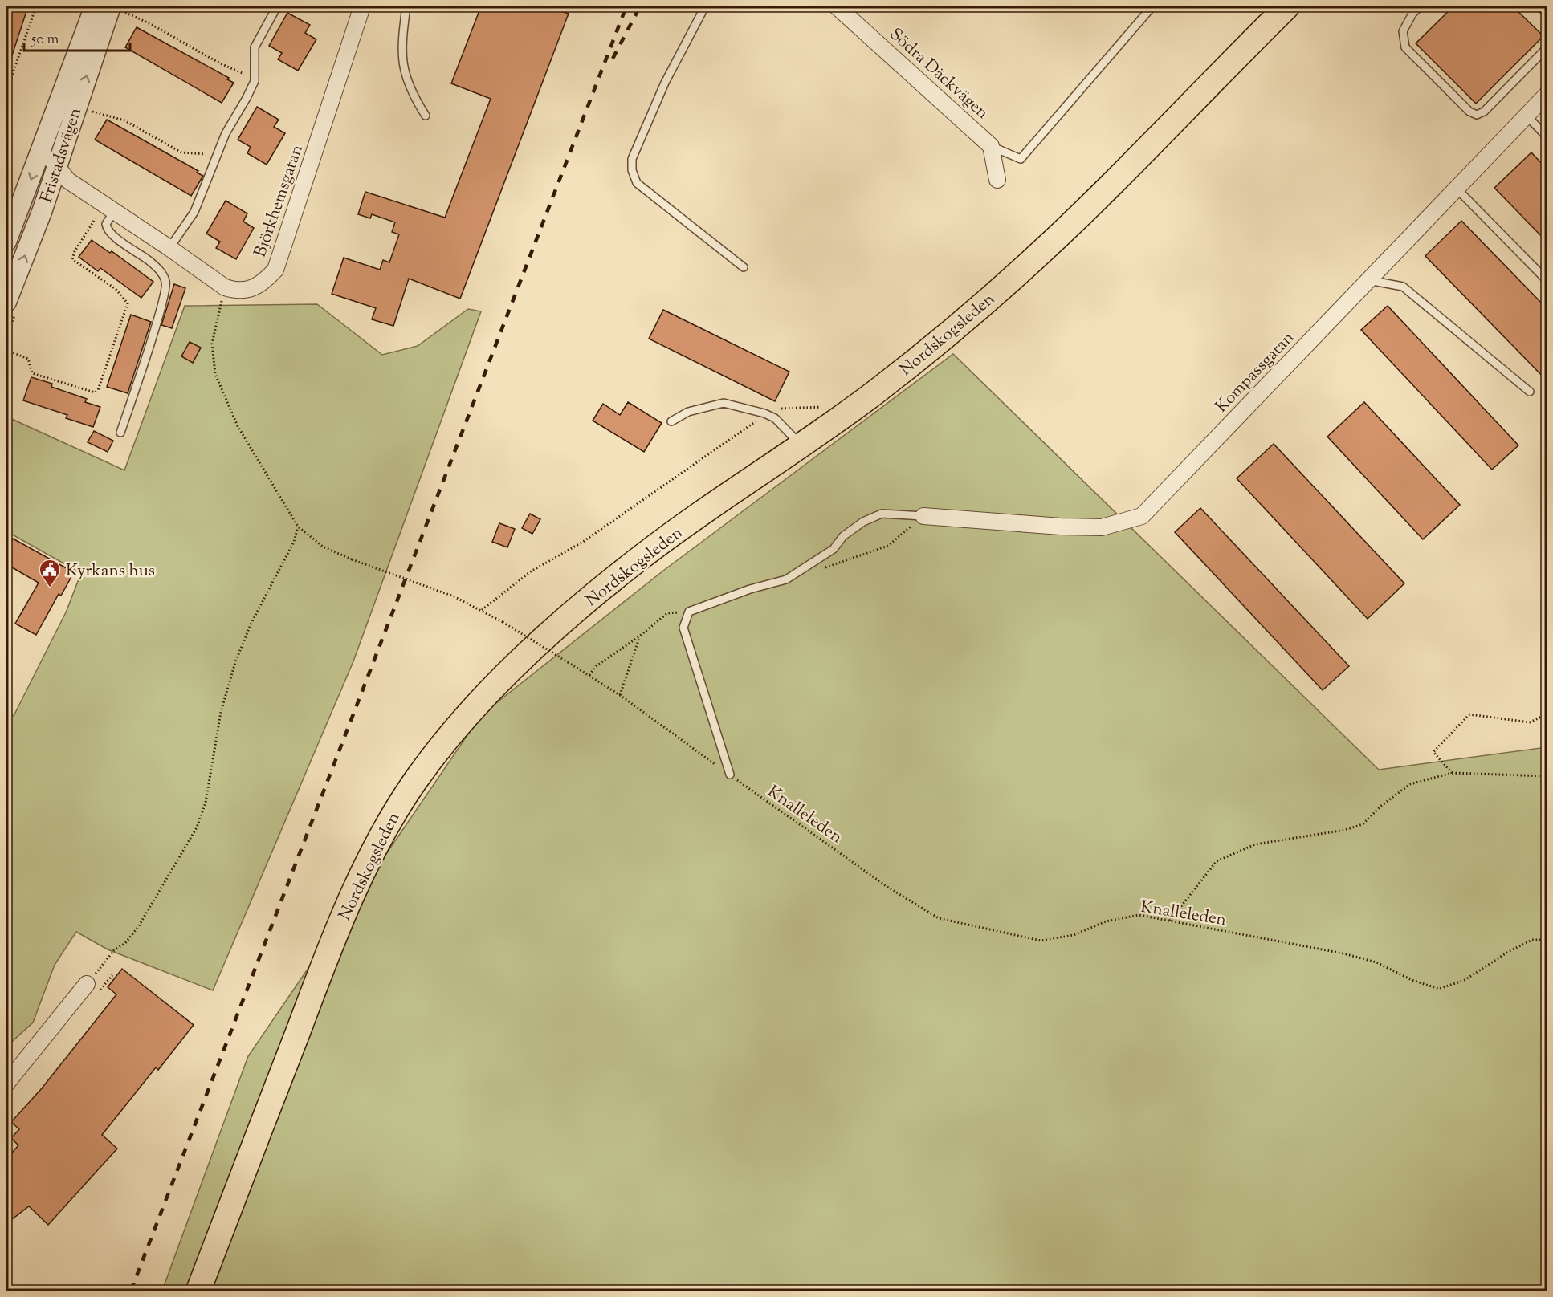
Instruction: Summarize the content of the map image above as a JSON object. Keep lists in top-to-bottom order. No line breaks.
{"streets":{"main road":["Nordskogsleden"],"street":["Södra Däckvägen","Fristadsvägen","Björkhemsgatan","Kompassgatan"],"path":["Knalleleden"]},"crossings":[["Fristadsvägen","Björkhemsgatan"]],"places":{"public building":["Kyrkans hus"]},"scale_bar":"50 m"}
